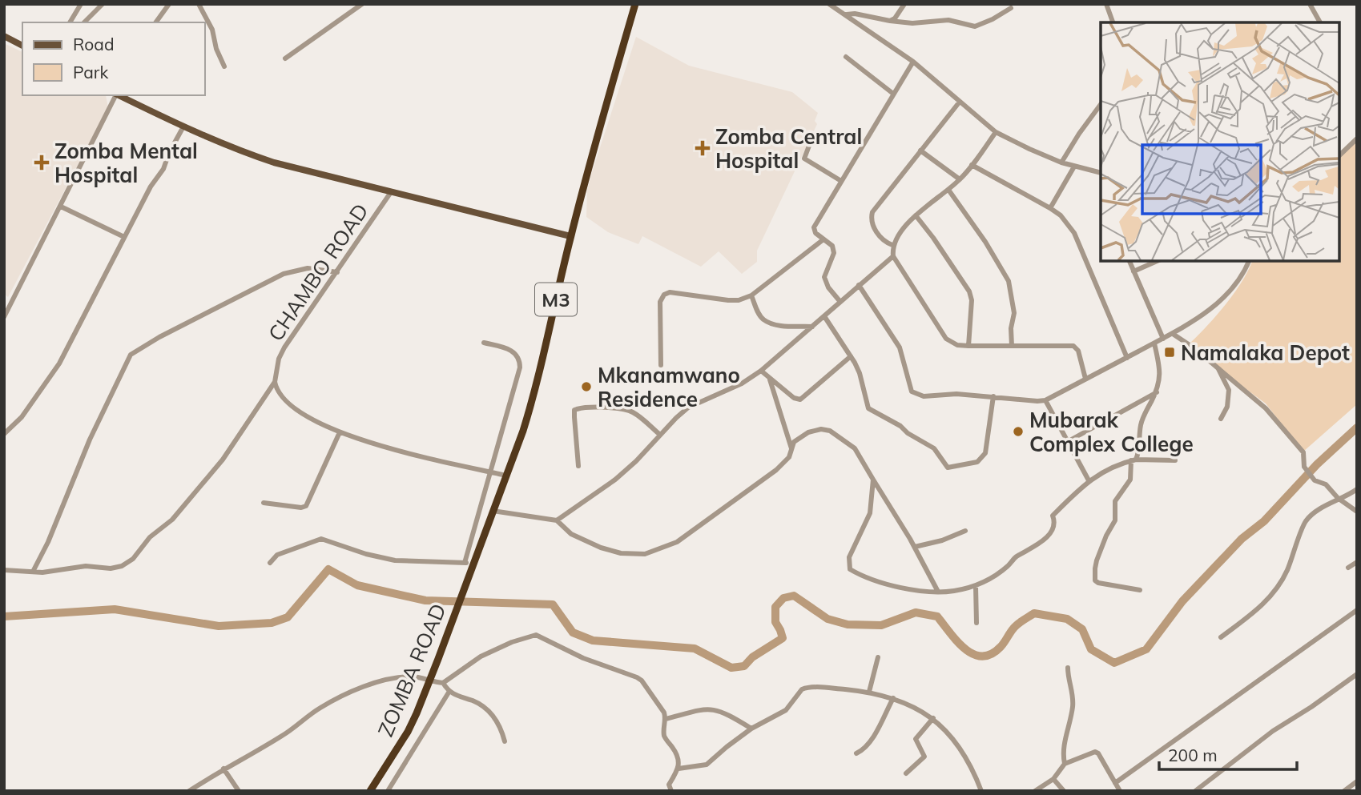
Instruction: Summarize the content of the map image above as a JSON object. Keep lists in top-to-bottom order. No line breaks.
{"streets":{"highway":["M3","ZOMBA ROAD"],"street":["CHAMBO ROAD"]},"crossings":[["M3","ZOMBA ROAD"]],"places":{"health":["Zomba Central Hospital","Zomba Mental Hospital"],"transit":["Namalaka Depot"],"other":["Mkanamwano Residence","Mubarak Complex College"]},"legend":["Road","Park"],"scale_bar":"200 m"}
